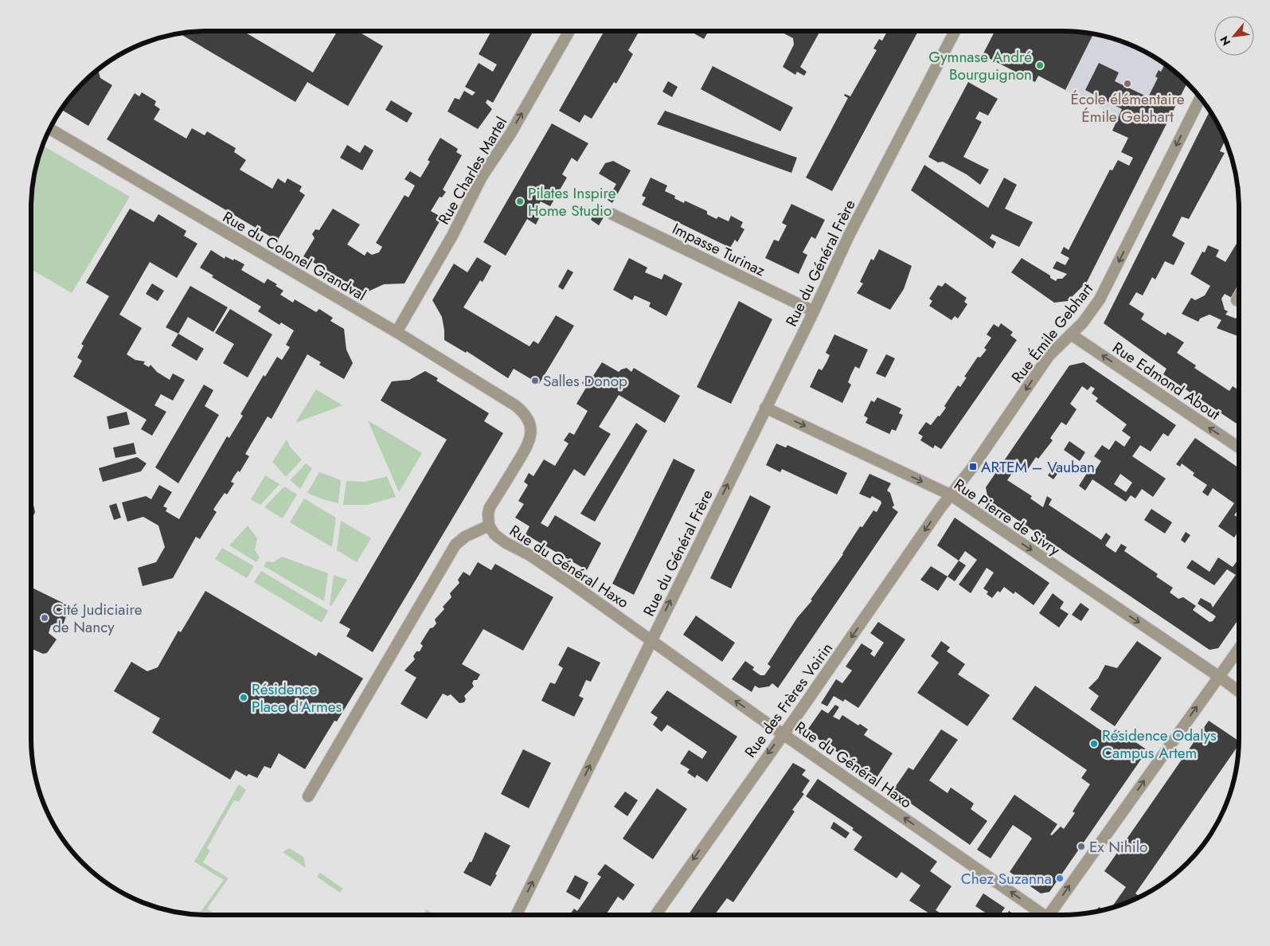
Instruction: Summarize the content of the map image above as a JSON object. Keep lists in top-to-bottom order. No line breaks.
{"streets":{"street":["Rue Charles Martel","Impasse Turinaz","Rue du Colonel Grandval","Rue du Général Frère","Rue Émile Gebhart","Rue Edmond About","Rue Pierre de Sivry","Rue du Général Haxo","Rue des Frères Voirin"]},"crossings":[["Rue Charles Martel","Rue du Colonel Grandval"],["Impasse Turinaz","Rue du Général Frère"],["Rue du Colonel Grandval","Rue du Général Haxo"],["Rue du Général Frère","Rue Pierre de Sivry"],["Rue du Général Frère","Rue du Général Haxo"],["Rue Émile Gebhart","Rue Edmond About"],["Rue Émile Gebhart","Rue Pierre de Sivry"],["Rue Émile Gebhart","Rue des Frères Voirin"],["Rue Pierre de Sivry","Rue des Frères Voirin"],["Rue du Général Haxo","Rue des Frères Voirin"]],"one_way":["Rue Charles Martel","Rue du Général Frère","Rue Émile Gebhart","Rue Edmond About","Rue Pierre de Sivry","Rue du Général Haxo","Rue des Frères Voirin"],"places":{"other":["Gymnase André Bourguignon","École élémentaire Émile Gebhart","Pilates Inspire Home Studio","Salles Donop","Cité Judiciaire de Nancy","Résidence Place d'Armes","Résidence Odalys Campus Artem","Ex Nihilo","Chez Suzanna"],"transit":["ARTEM – Vauban"]},"north":"bottom left"}
